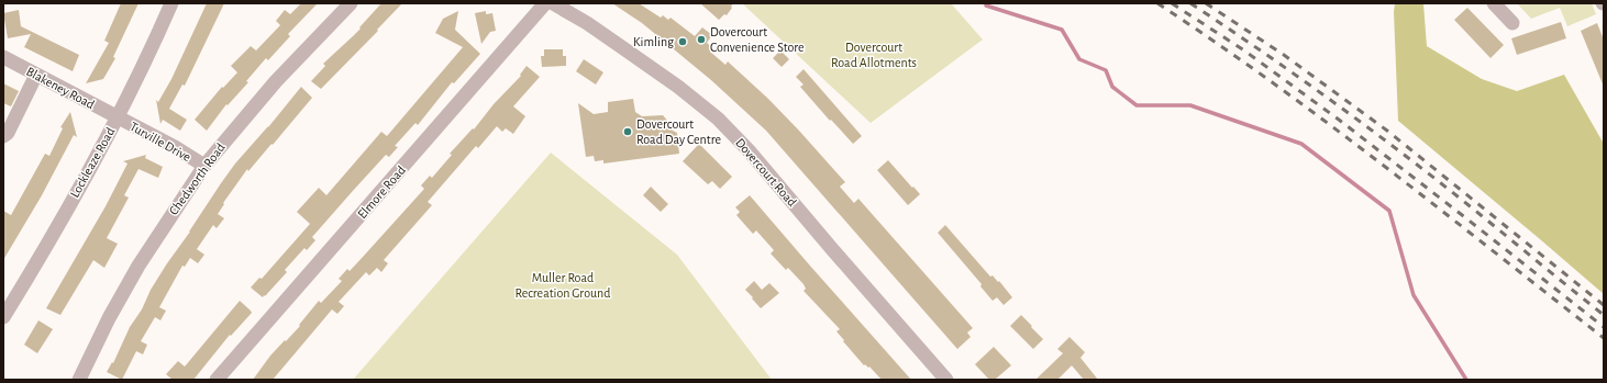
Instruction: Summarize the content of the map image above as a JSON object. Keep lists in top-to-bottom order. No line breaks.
{"streets":{"street":["Blakeney Road","Turville Drive","Lockleaze Road","Dovercourt Road","Chedworth Road","Elmore Road"]},"crossings":[["Blakeney Road","Turville Drive"],["Blakeney Road","Lockleaze Road"],["Turville Drive","Lockleaze Road"],["Turville Drive","Chedworth Road"]],"parks":["Dovercourt Road Allotments","Muller Road Recreation Ground"],"places":["Dovercourt Convenience Store","Kimling","Dovercourt Road Day Centre"]}
